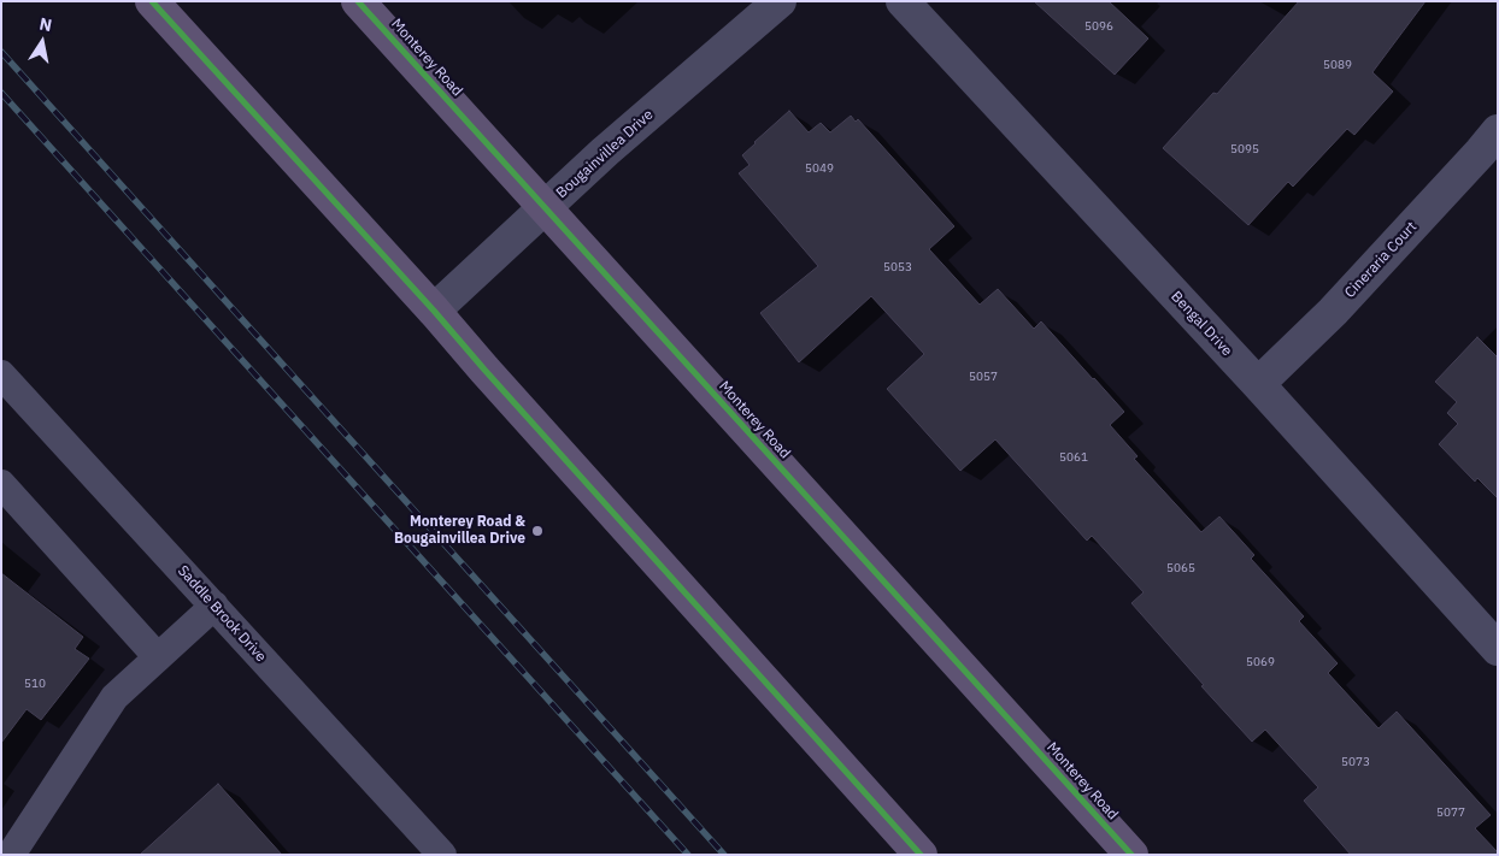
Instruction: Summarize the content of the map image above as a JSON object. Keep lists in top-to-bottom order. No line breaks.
{"streets":{"main road":["Monterey Road"],"street":["Bougainvillea Drive","Cineraria Court","Bengal Drive"],"lane":["Saddle Brook Drive"]},"crossings":[["Monterey Road","Bougainvillea Drive"],["Cineraria Court","Bengal Drive"]],"places":["Monterey Road & Bougainvillea Drive"],"house_numbers":["5096","5089","5095","5049","5053","5057","5061","5065","5069","510","5073","5077"],"north":"top"}
